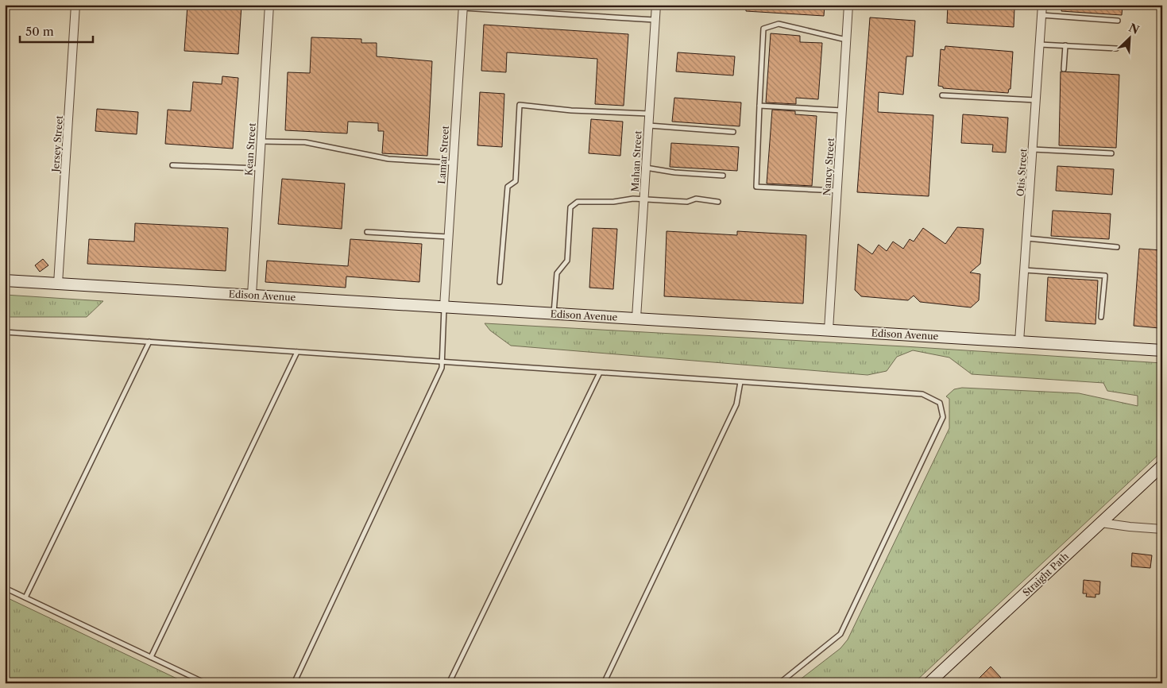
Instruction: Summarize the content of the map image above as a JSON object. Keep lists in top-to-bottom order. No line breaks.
{"streets":{"street":["Jersey Street","Kean Street","Lamar Street","Mahan Street","Nancy Street","Otis Street","Edison Avenue","Straight Path"]},"crossings":[["Jersey Street","Edison Avenue"],["Kean Street","Edison Avenue"],["Lamar Street","Edison Avenue"],["Mahan Street","Edison Avenue"],["Nancy Street","Edison Avenue"],["Otis Street","Edison Avenue"]],"scale_bar":"50 m","north":"top right"}
